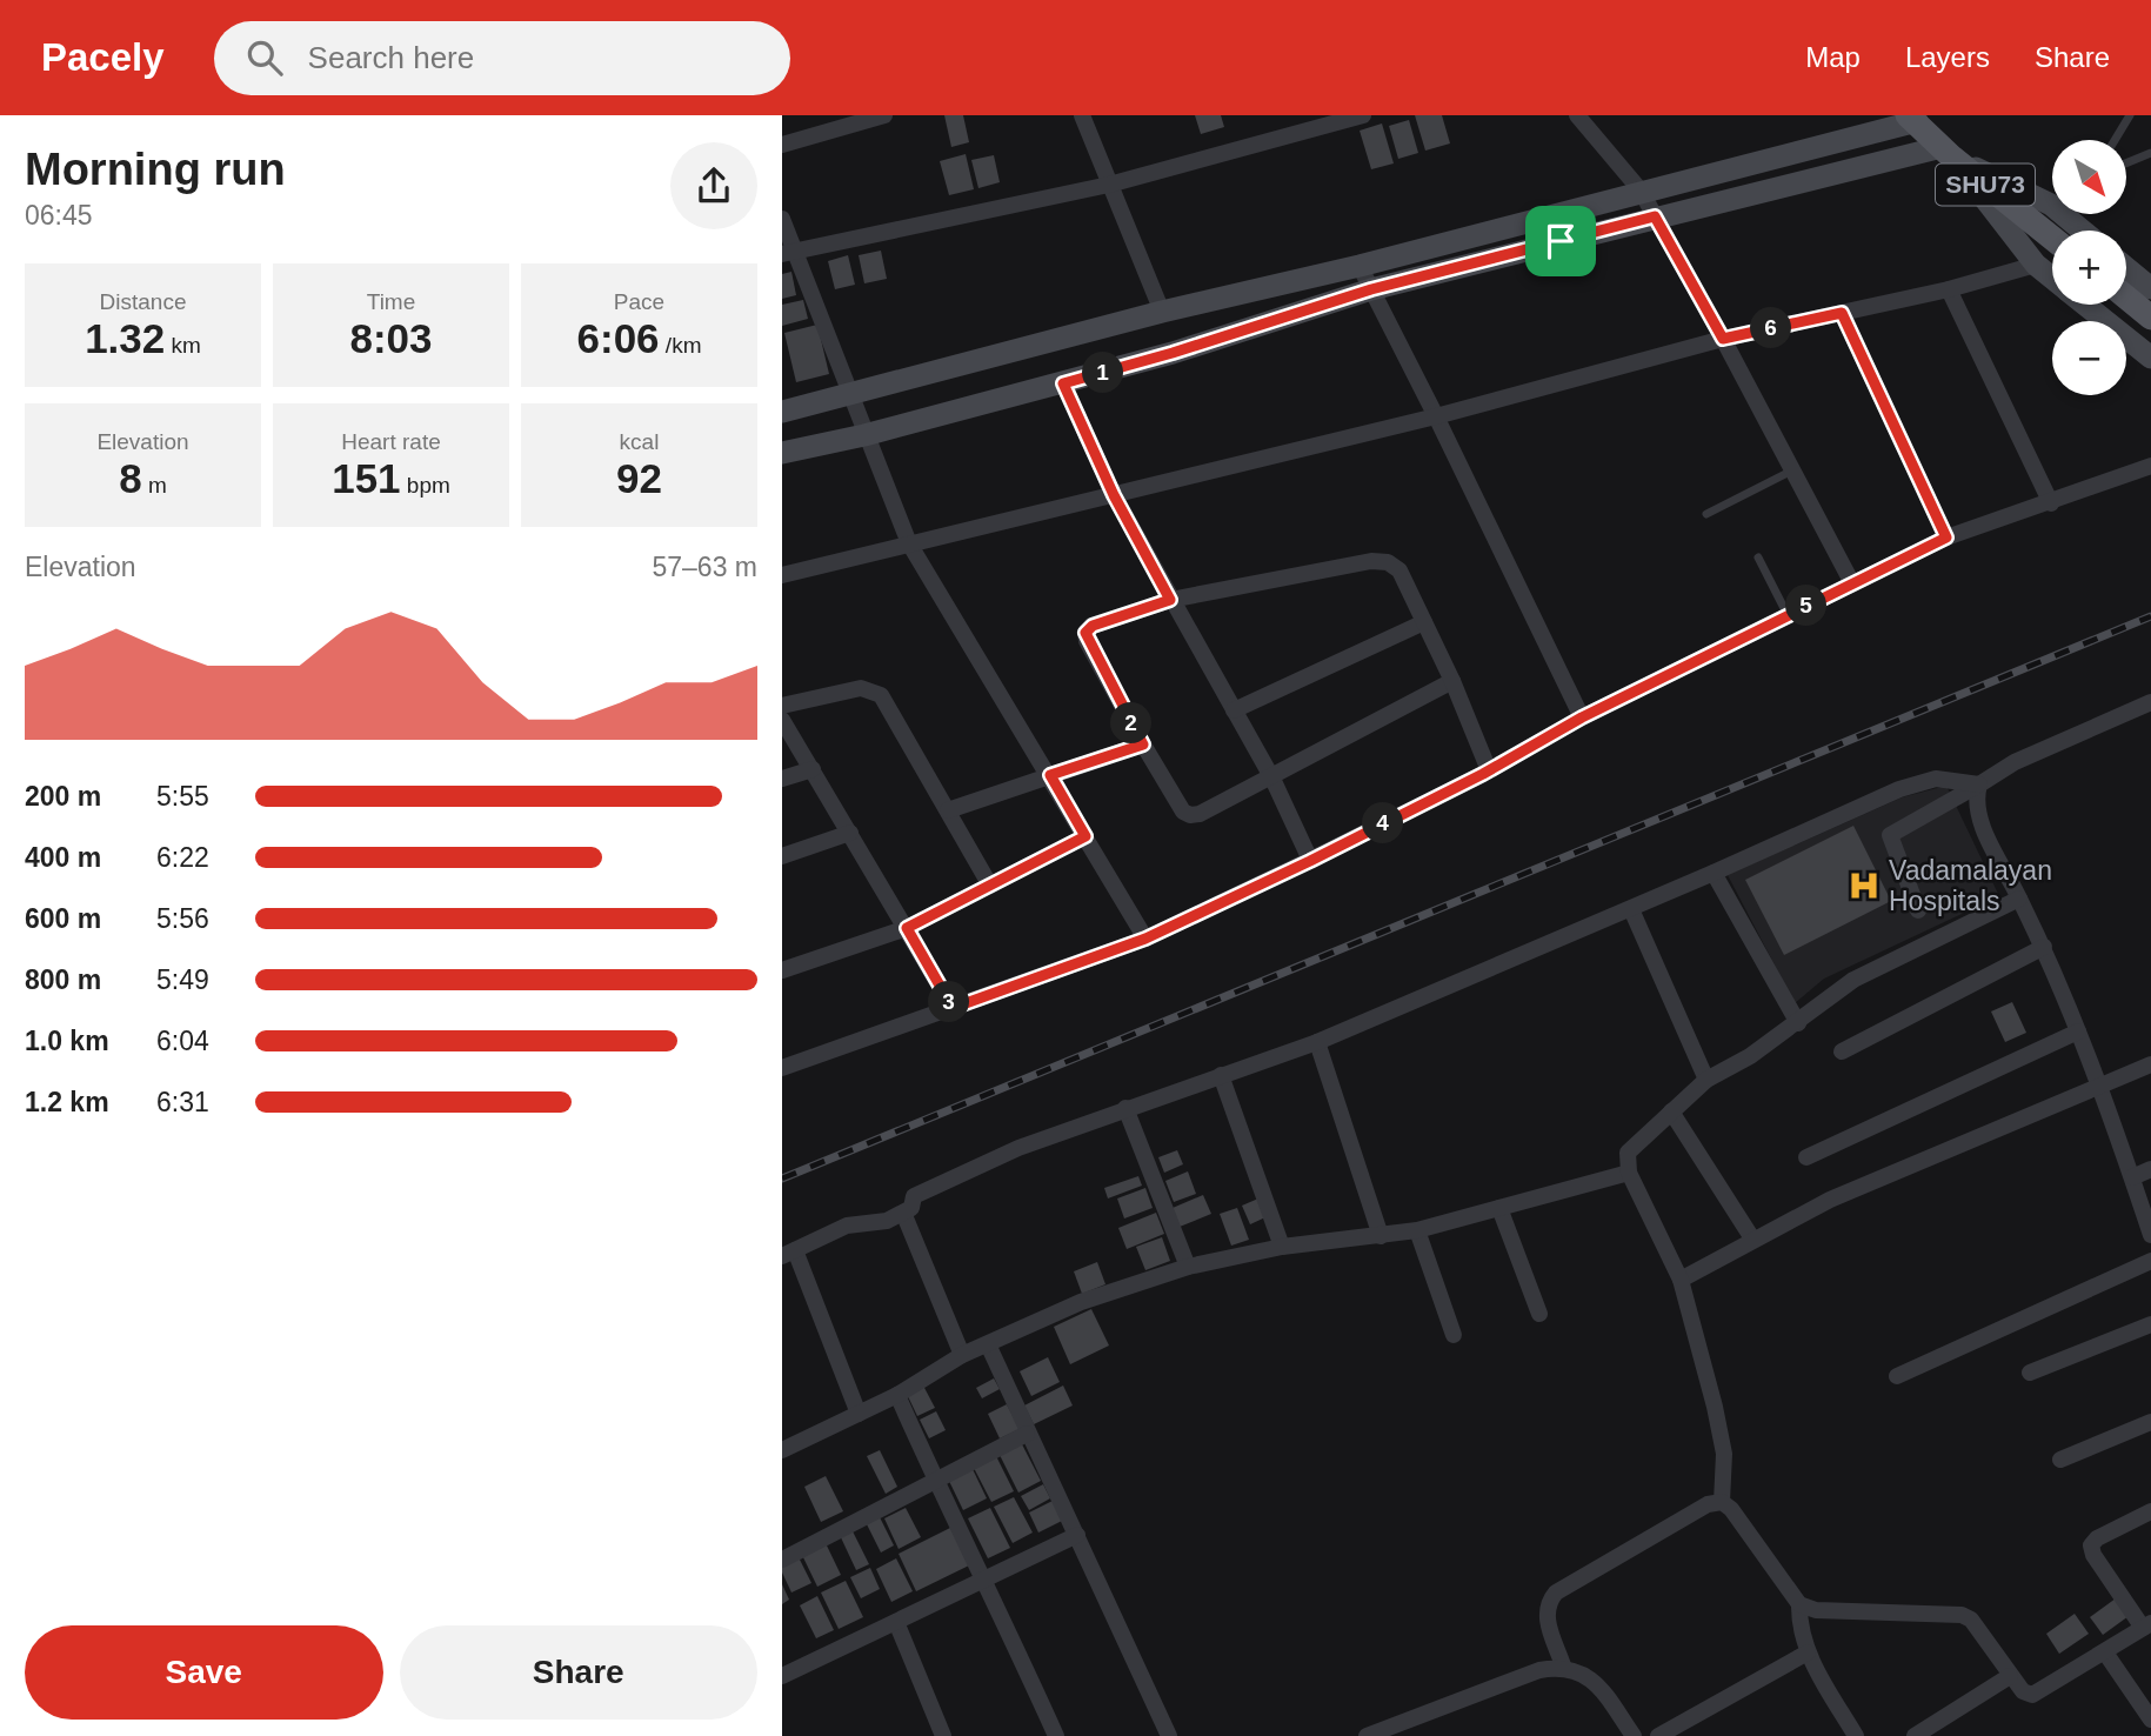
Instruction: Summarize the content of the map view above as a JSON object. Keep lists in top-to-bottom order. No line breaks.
{"streets":{"main road":["SHU73"]},"places":{"hospital":["Vadamalayan Hospitals"]},"north":"bottom right","page":{"header":"Pacely","search":"Search here","nav":["Map","Layers","Share"],"heading":["Morning run","06:45"],"map_buttons":["+","−"],"stats":[["Distance","1.32 km"],["Time","8:03"],["Pace","6:06 /km"],["Elevation","8 m"],["Heart rate","151 bpm"],["kcal","92"]],"pins":["6","1","5","2","4","3"],"chart":["Elevation","57–63 m"],"list":[{"name":"200 m","note":"5:55"},{"name":"400 m","note":"6:22"},{"name":"600 m","note":"5:56"},{"name":"800 m","note":"5:49"},{"name":"1.0 km","note":"6:04"},{"name":"1.2 km","note":"6:31"}],"buttons":["Save","Share"]}}
